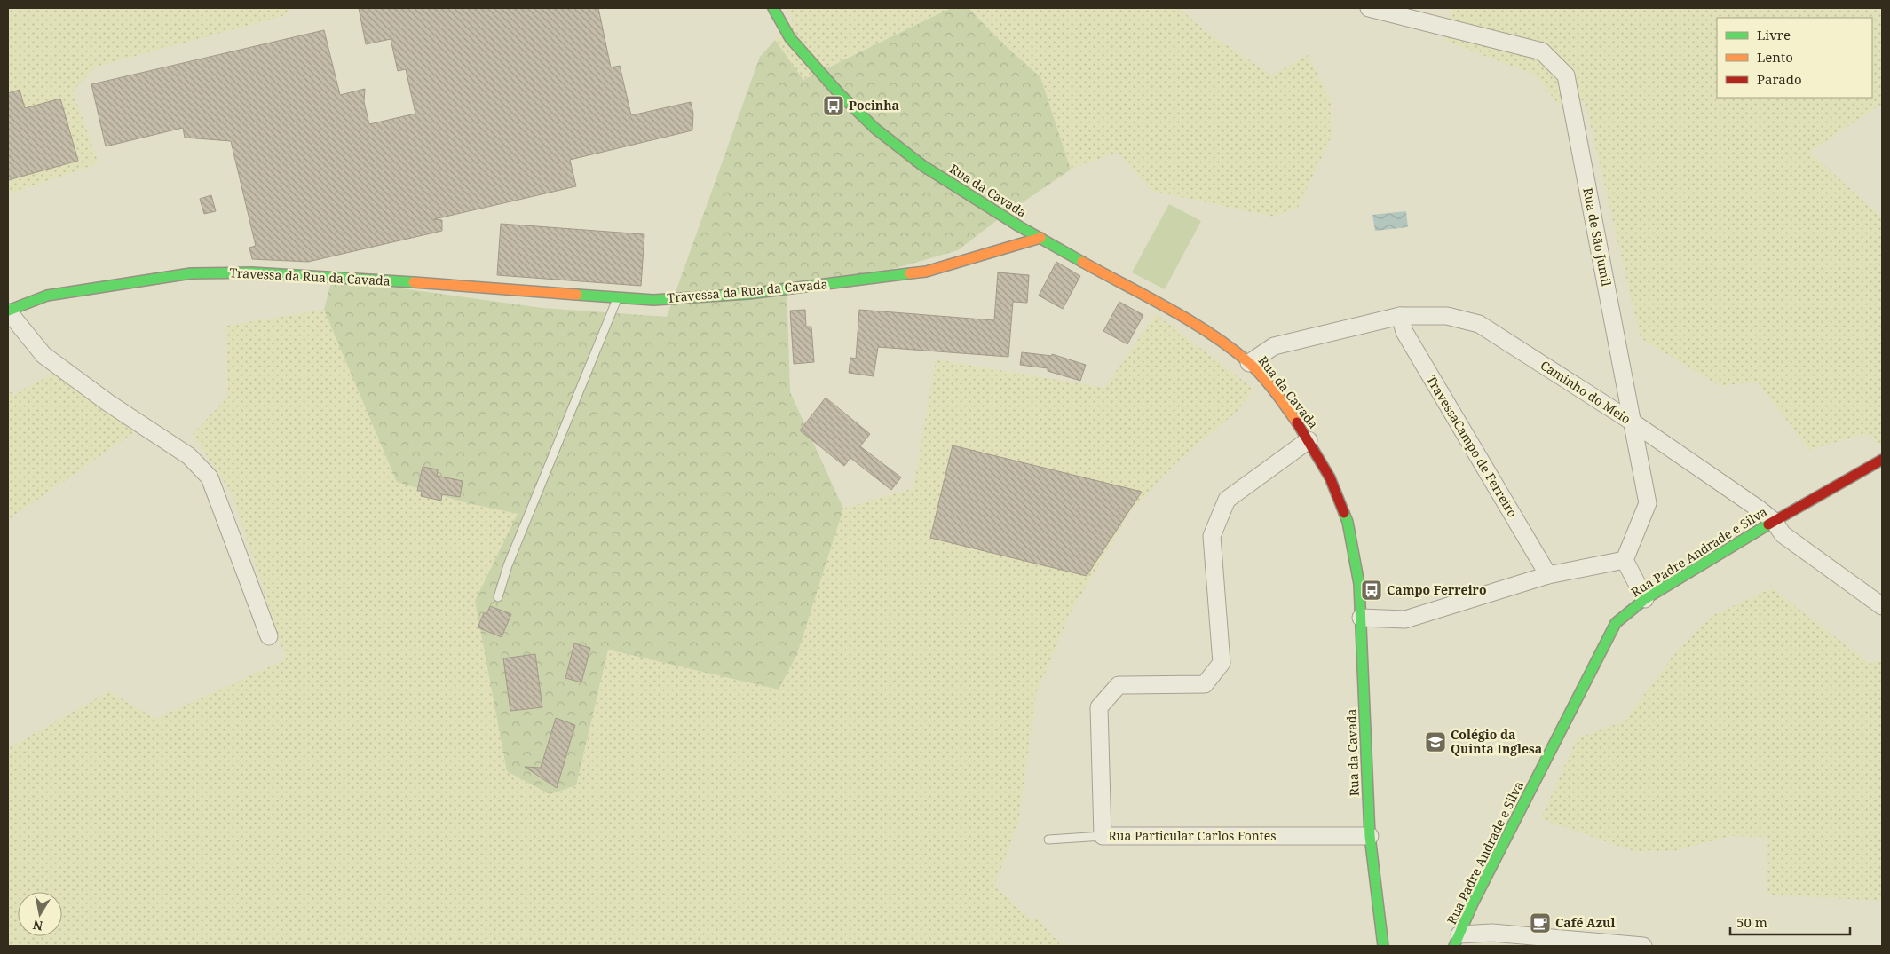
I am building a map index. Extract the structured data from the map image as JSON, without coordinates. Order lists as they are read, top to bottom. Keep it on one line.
{"streets":{"street":["Rua da Cavada","Rua de São Jumil","Travessa da Rua da Cavada","Caminho do Meio","TravessaCampo de Ferreiro","Rua Padre Andrade e Silva","Rua Particular Carlos Fontes"]},"crossings":[["Rua da Cavada","Travessa da Rua da Cavada"],["Rua da Cavada","Caminho do Meio"],["Rua da Cavada","Rua Particular Carlos Fontes"],["Rua de São Jumil","Caminho do Meio"],["Caminho do Meio","TravessaCampo de Ferreiro"],["Caminho do Meio","Rua Padre Andrade e Silva"]],"places":{"bus stop":["Pocinha","Campo Ferreiro"],"school or university":["Colégio da Quinta Inglesa"],"cafe":["Café Azul"]},"legend":["Livre","Lento","Parado"],"scale_bar":"50 m","north":"bottom"}
